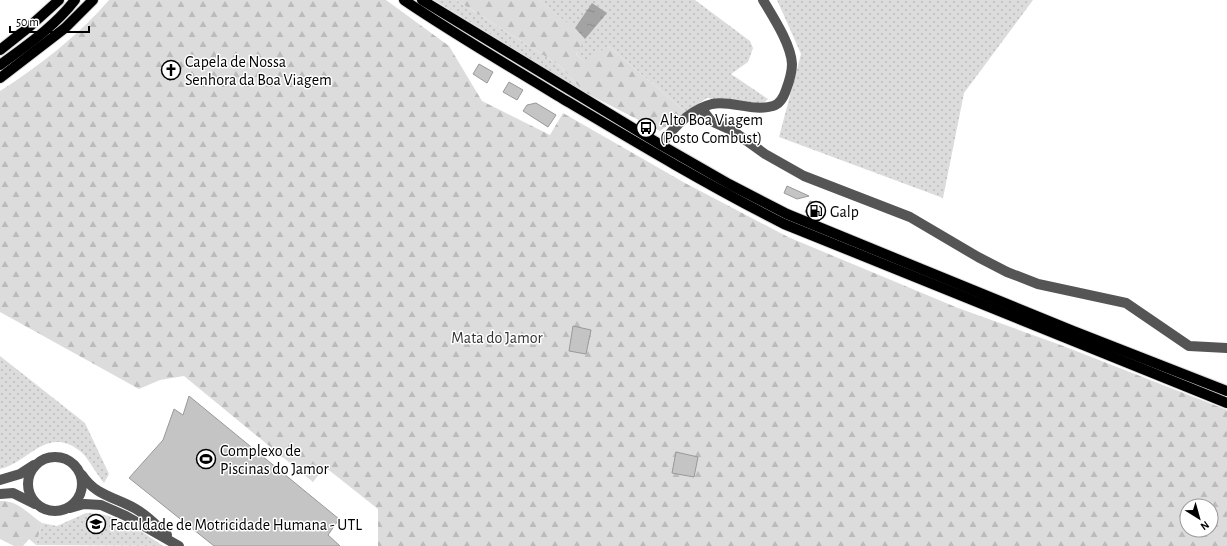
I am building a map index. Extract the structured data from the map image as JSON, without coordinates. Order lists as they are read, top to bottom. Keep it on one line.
{"parks":["Mata do Jamor"],"places":{"church":["Capela de Nossa Senhora da Boa Viagem"],"bus stop":["Alto Boa Viagem (Posto Combust)"],"fuel station":["Galp"],"sports":["Complexo de Piscinas do Jamor"],"school or university":["Faculdade de Motricidade Humana - UTL"]},"scale_bar":"50 m","north":"bottom right"}
